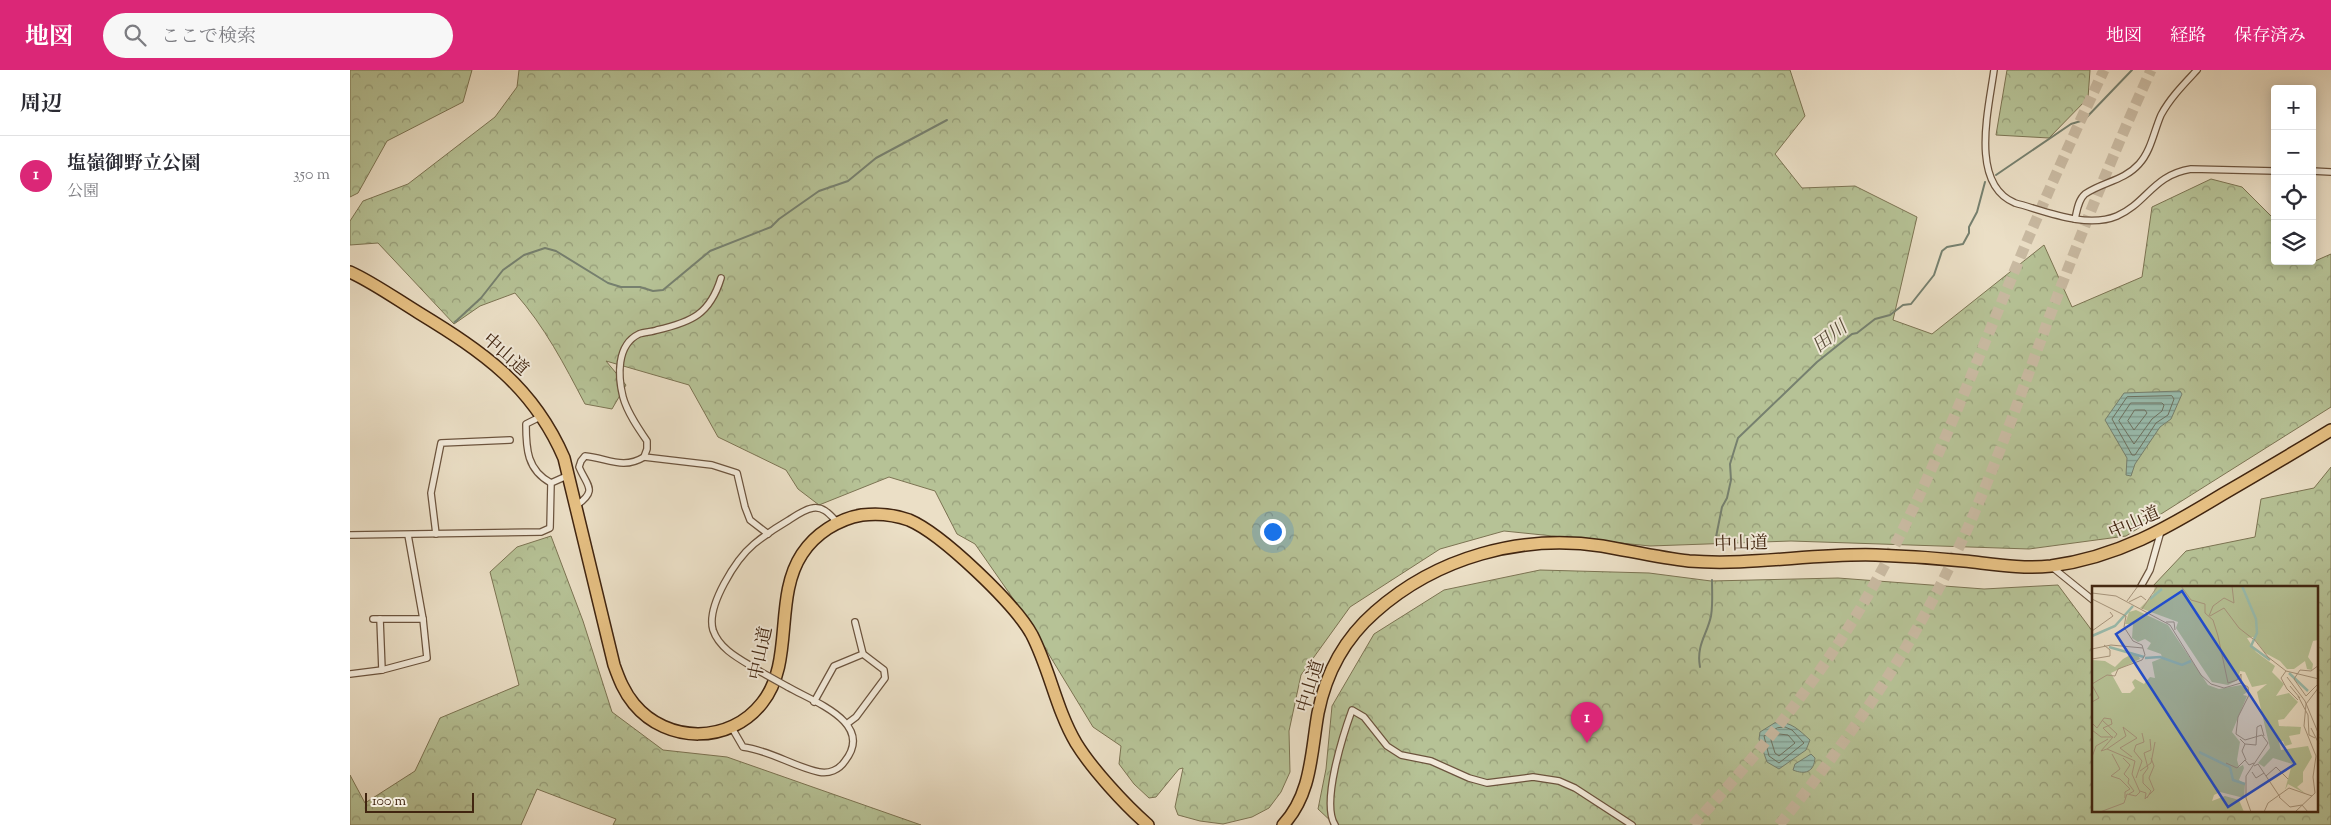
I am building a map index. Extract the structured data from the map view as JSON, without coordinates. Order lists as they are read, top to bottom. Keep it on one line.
{"streets":{"highway":["中山道"]},"water":["田川"],"scale_bar":"100 m","page":{"header":"地図","search":"ここで検索","nav":["地図","経路","保存済み"],"heading":"周辺","map_buttons":["+","−"],"list":[{"mark":"1","name":"塩嶺御野立公園","note":"公園","value":"350 m"}],"pins":"1","scale":"100 m"}}
